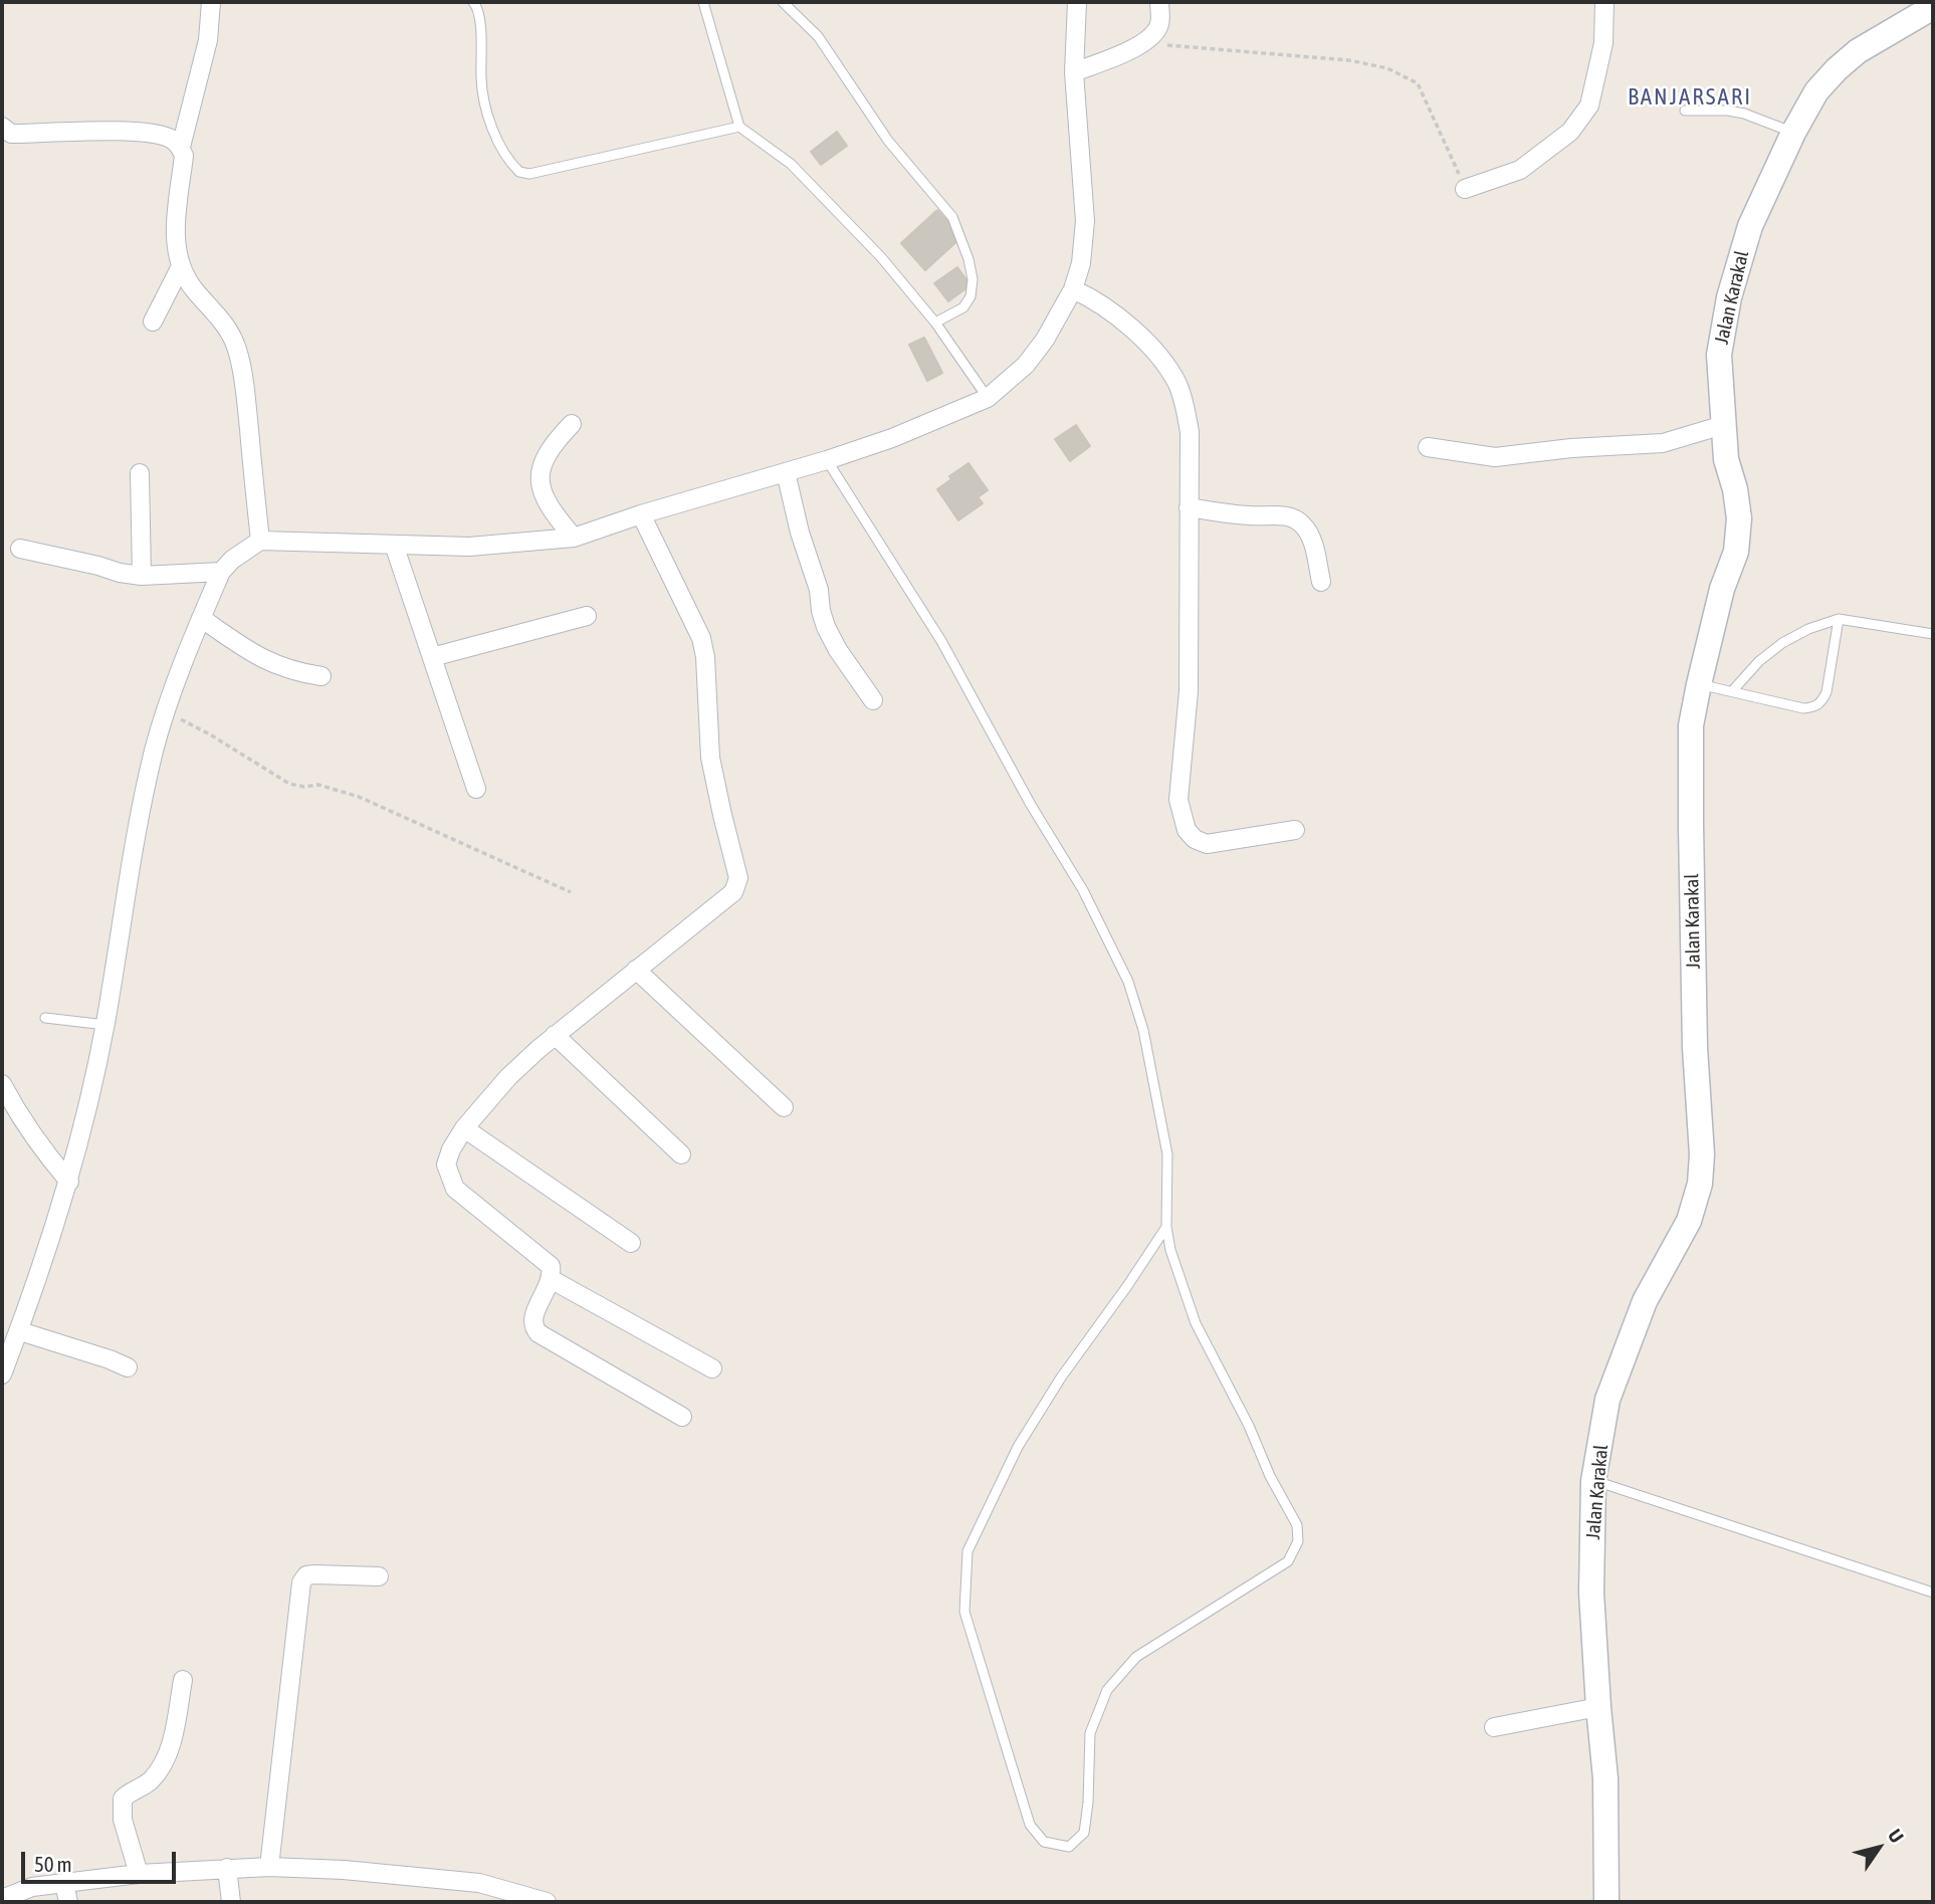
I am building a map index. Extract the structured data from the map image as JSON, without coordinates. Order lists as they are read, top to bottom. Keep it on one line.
{"streets":{"main road":["Jalan Karakal"]},"districts":["BANJARSARI"],"scale_bar":"50 m","north":"top right"}
